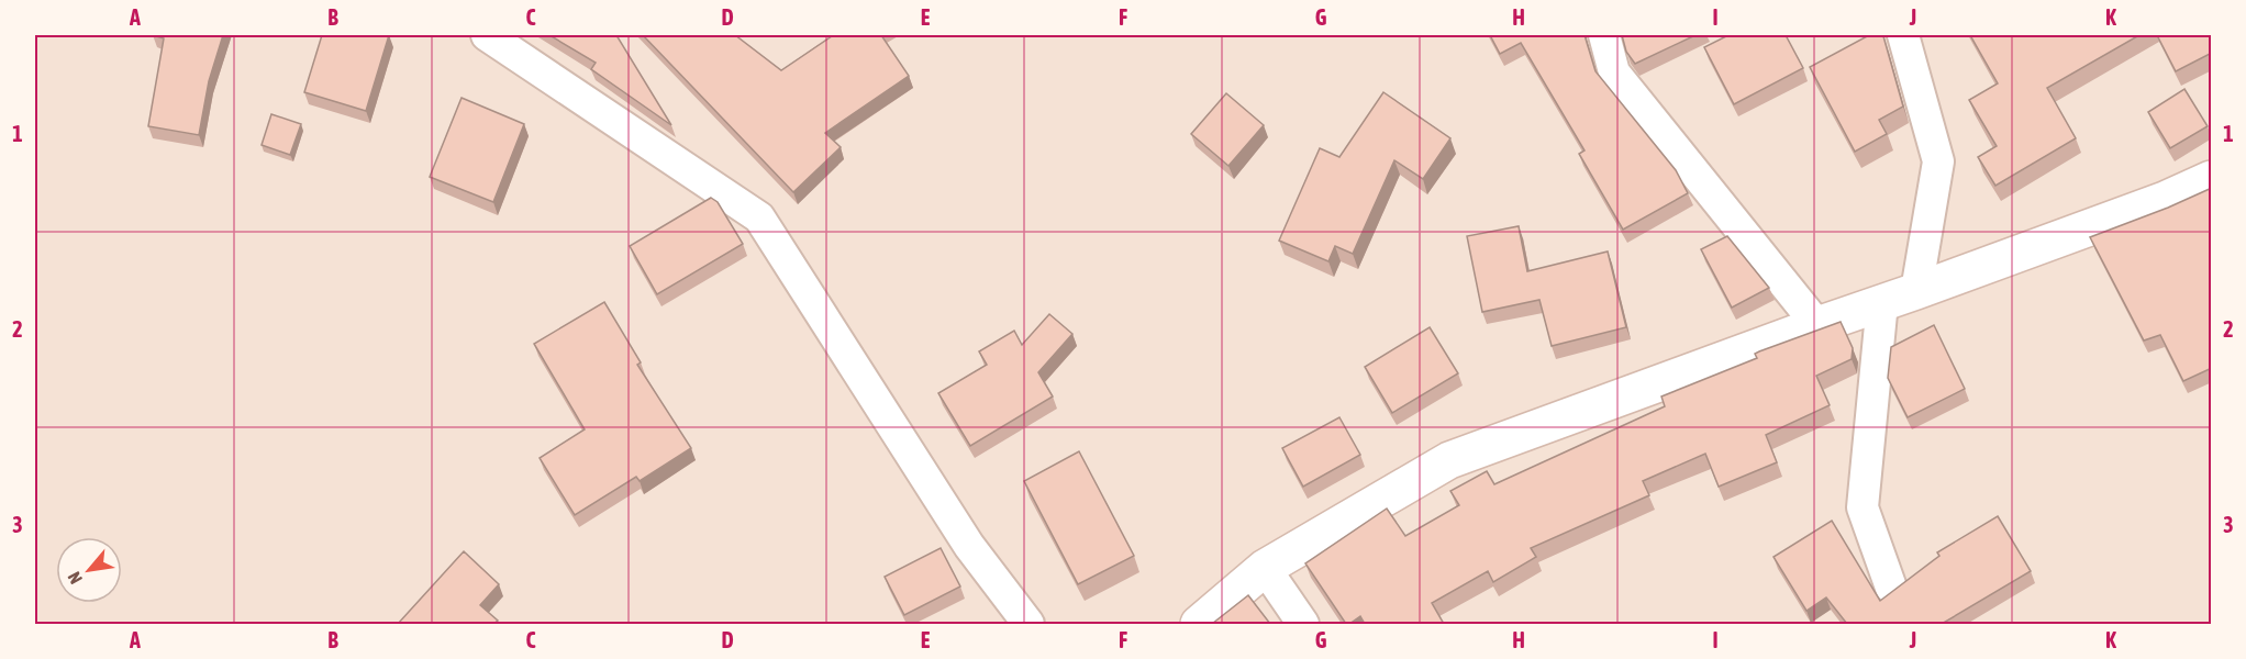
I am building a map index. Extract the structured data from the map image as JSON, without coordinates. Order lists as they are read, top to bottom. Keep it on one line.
{"north":"bottom left","grid":{"columns":["A","B","C","D","E","F","G","H","I","J","K"],"rows":["1","2","3"]}}
